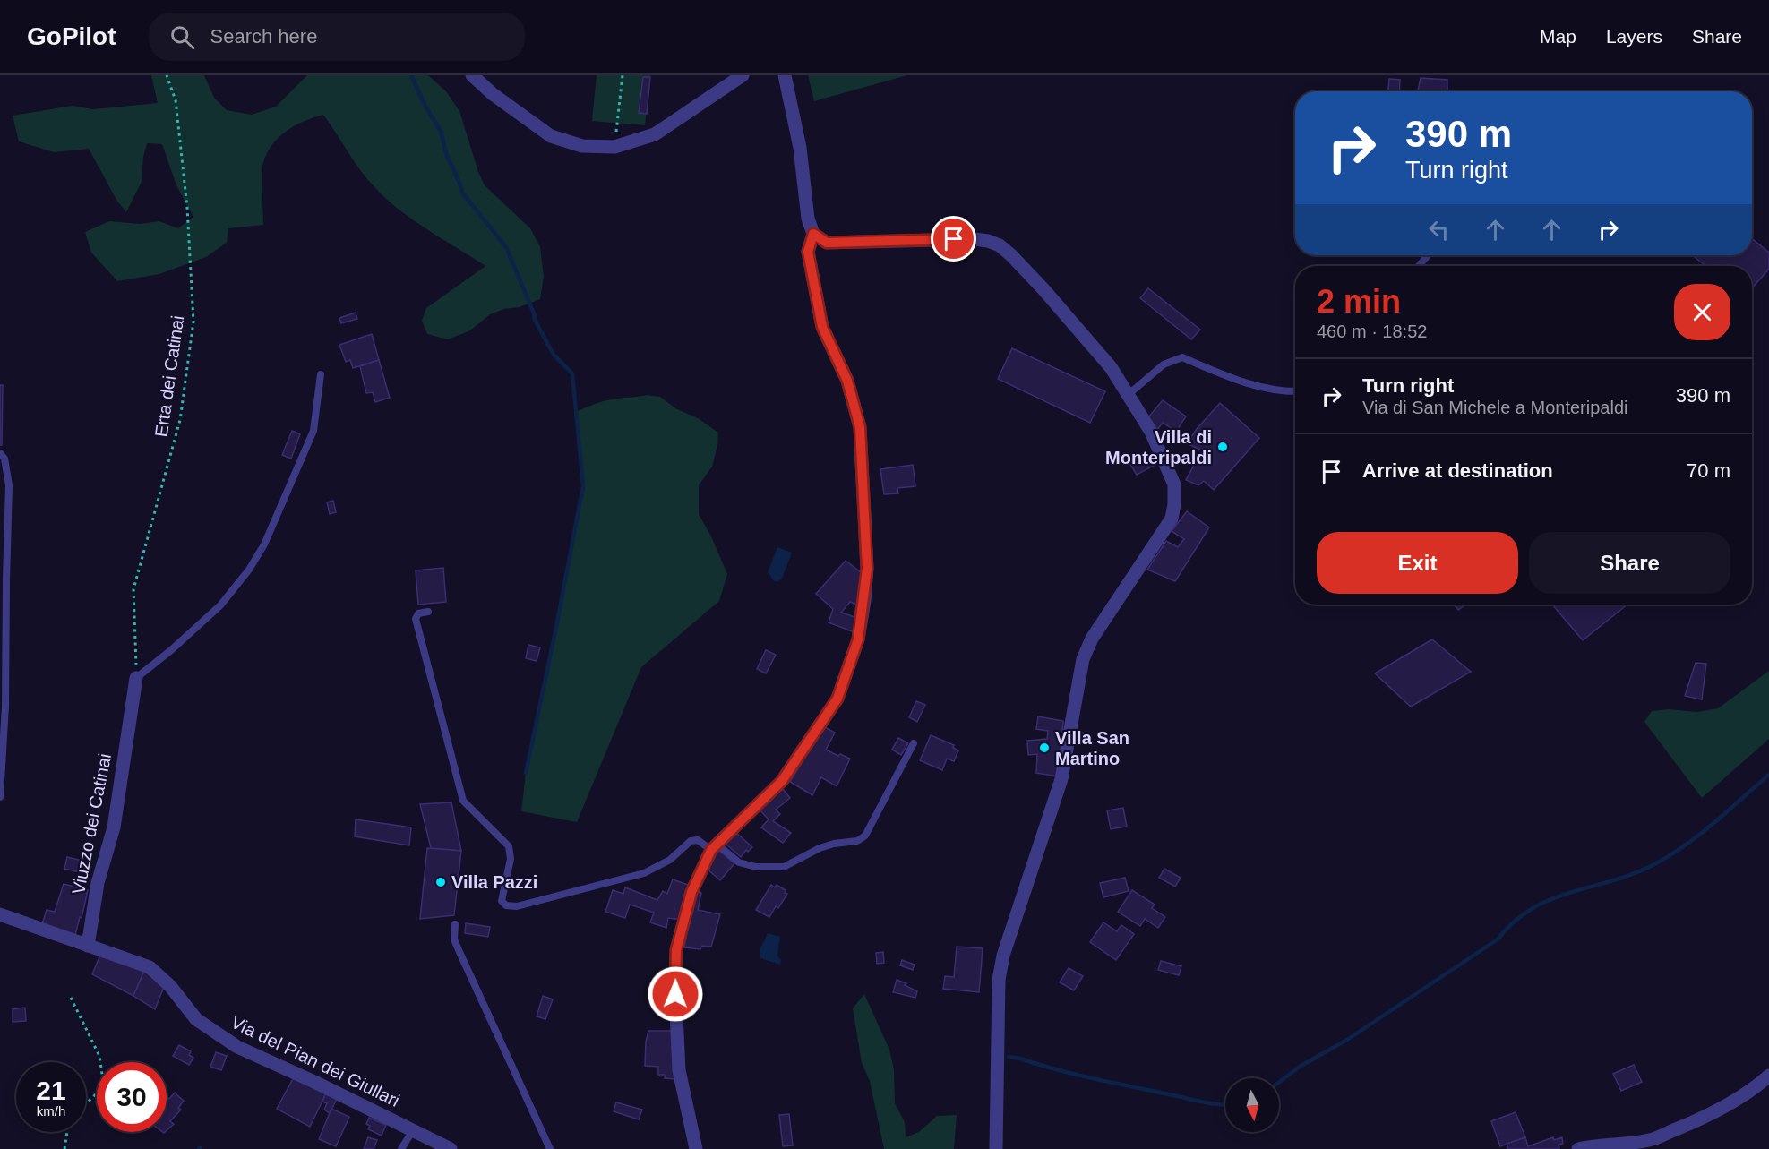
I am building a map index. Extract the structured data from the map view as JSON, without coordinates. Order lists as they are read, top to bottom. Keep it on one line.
{"streets":{"street":["Viuzzo dei Catinai","Via del Pian dei Giullari"],"path":["Erta dei Catinai"]},"crossings":[["Erta dei Catinai","Viuzzo dei Catinai"],["Viuzzo dei Catinai","Via del Pian dei Giullari"]],"places":["Villa di Monteripaldi","Villa San Martino","Villa Pazzi"],"north":"bottom","page":{"header":"GoPilot","search":"Search here","nav":["Map","Layers","Share"],"turn":["390 m","Turn right"],"heading":["2 min","460 m · 18:52"],"list":[{"name":"Turn right","note":"Via di San Michele a Monteripaldi","value":"390 m"},{"name":"Arrive at destination","value":"70 m"}],"buttons":["Exit","Share"],"speed":"21 km/h","limit":"30"}}
